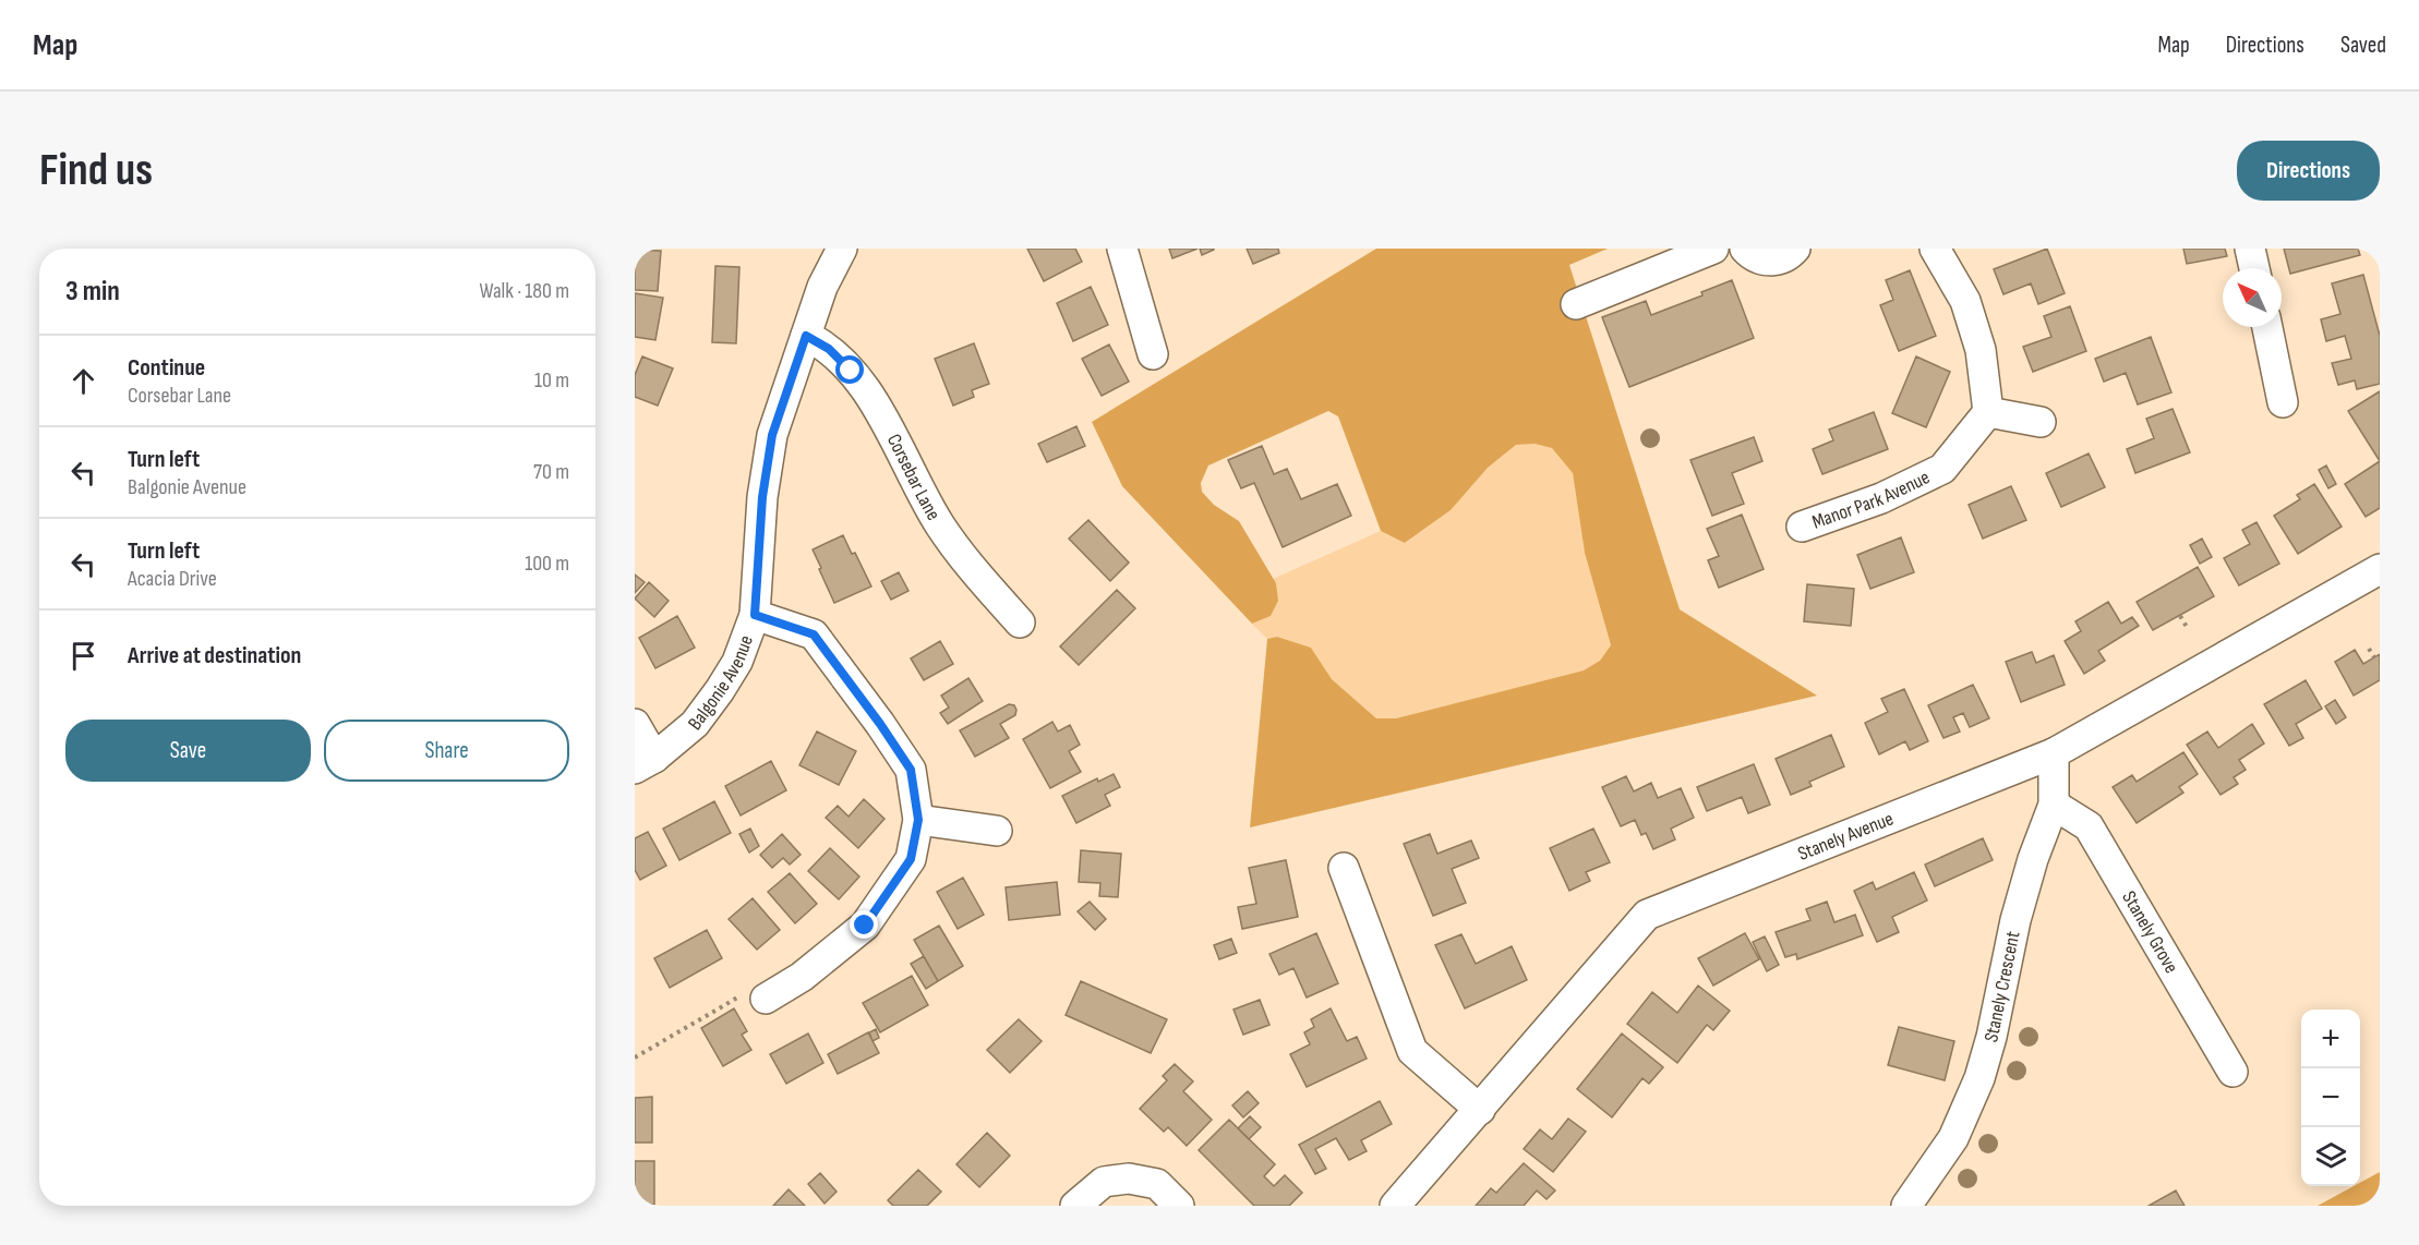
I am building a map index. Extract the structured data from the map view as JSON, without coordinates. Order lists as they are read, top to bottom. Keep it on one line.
{"streets":{"street":["Corsebar Lane","Manor Park Avenue","Balgonie Avenue","Stanely Avenue","Stanely Grove","Stanely Crescent"]},"crossings":[["Corsebar Lane","Balgonie Avenue"],["Stanely Avenue","Stanely Crescent"],["Stanely Grove","Stanely Crescent"]],"north":"top left","page":{"header":"Map","nav":["Map","Directions","Saved"],"buttons":["Directions",["Save","Share"]],"title":"Find us","heading":["3 min","Walk · 180 m"],"list":[["Continue","Corsebar Lane","10 m"],["Turn left","Balgonie Avenue","70 m"],["Turn left","Acacia Drive","100 m"],"Arrive at destination"],"map_buttons":["+","−"]}}
